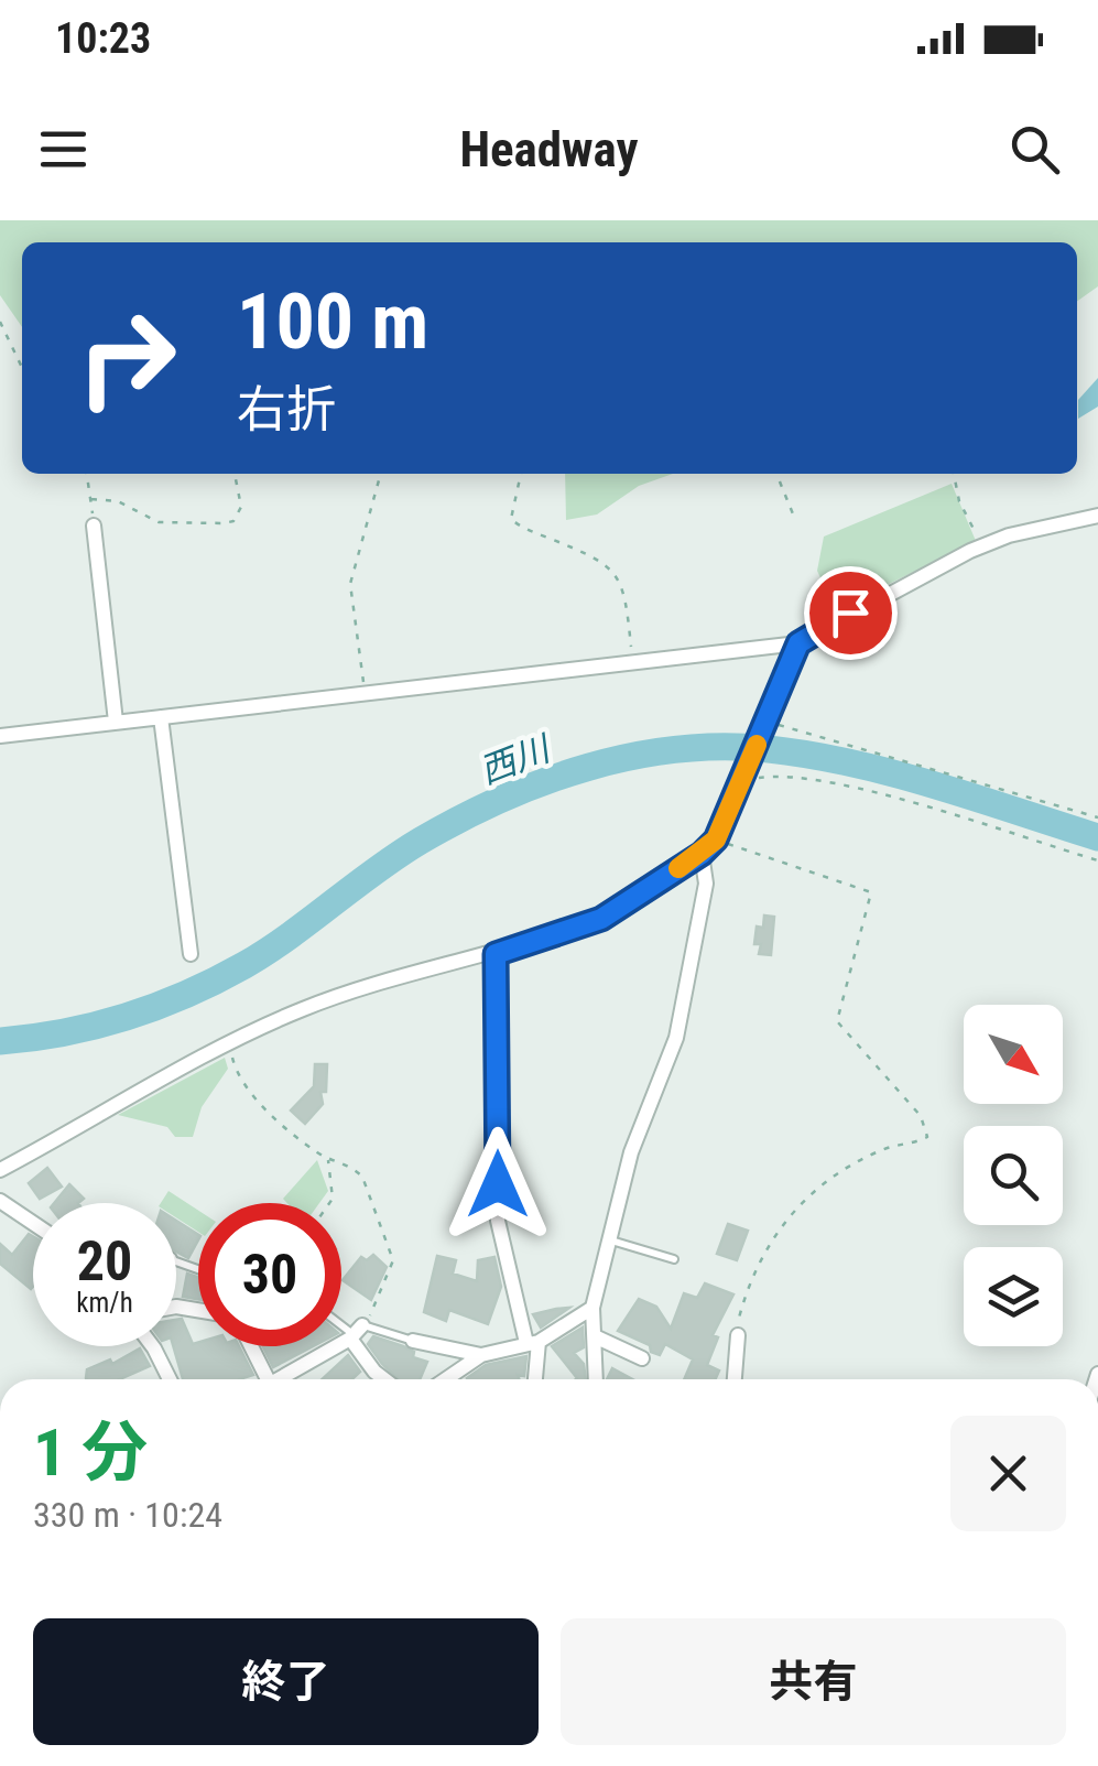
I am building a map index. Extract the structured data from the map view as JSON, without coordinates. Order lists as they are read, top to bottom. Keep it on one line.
{"water":["西川"],"north":"bottom right","page":{"status":"10:23","header":"Headway","turn":["100 m","右折"],"speed":"20 km/h","limit":"30","heading":["1 分","330 m · 10:24"],"buttons":["終了","共有"]}}
